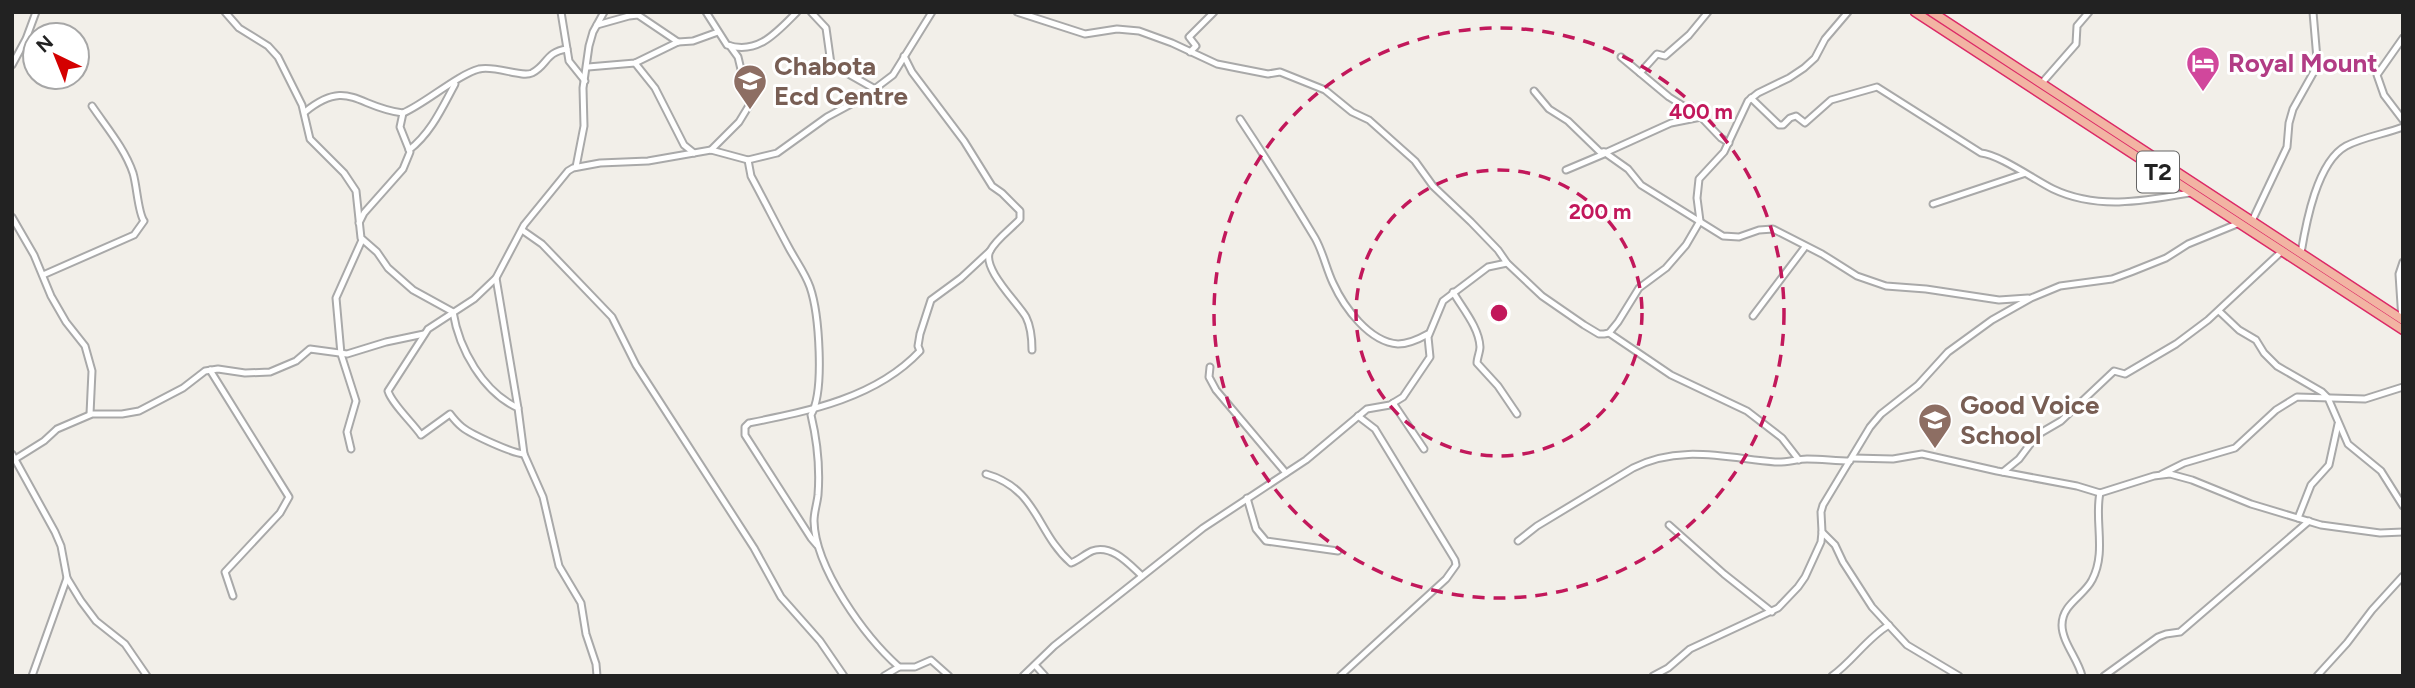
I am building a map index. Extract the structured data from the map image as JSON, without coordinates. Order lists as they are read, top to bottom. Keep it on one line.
{"streets":{"highway":["T2"]},"places":{"hotel":["Royal Mount"],"school or university":["Chabota Ecd Centre","Good Voice School"]},"north":"top left","rings":["400 m","200 m"]}
